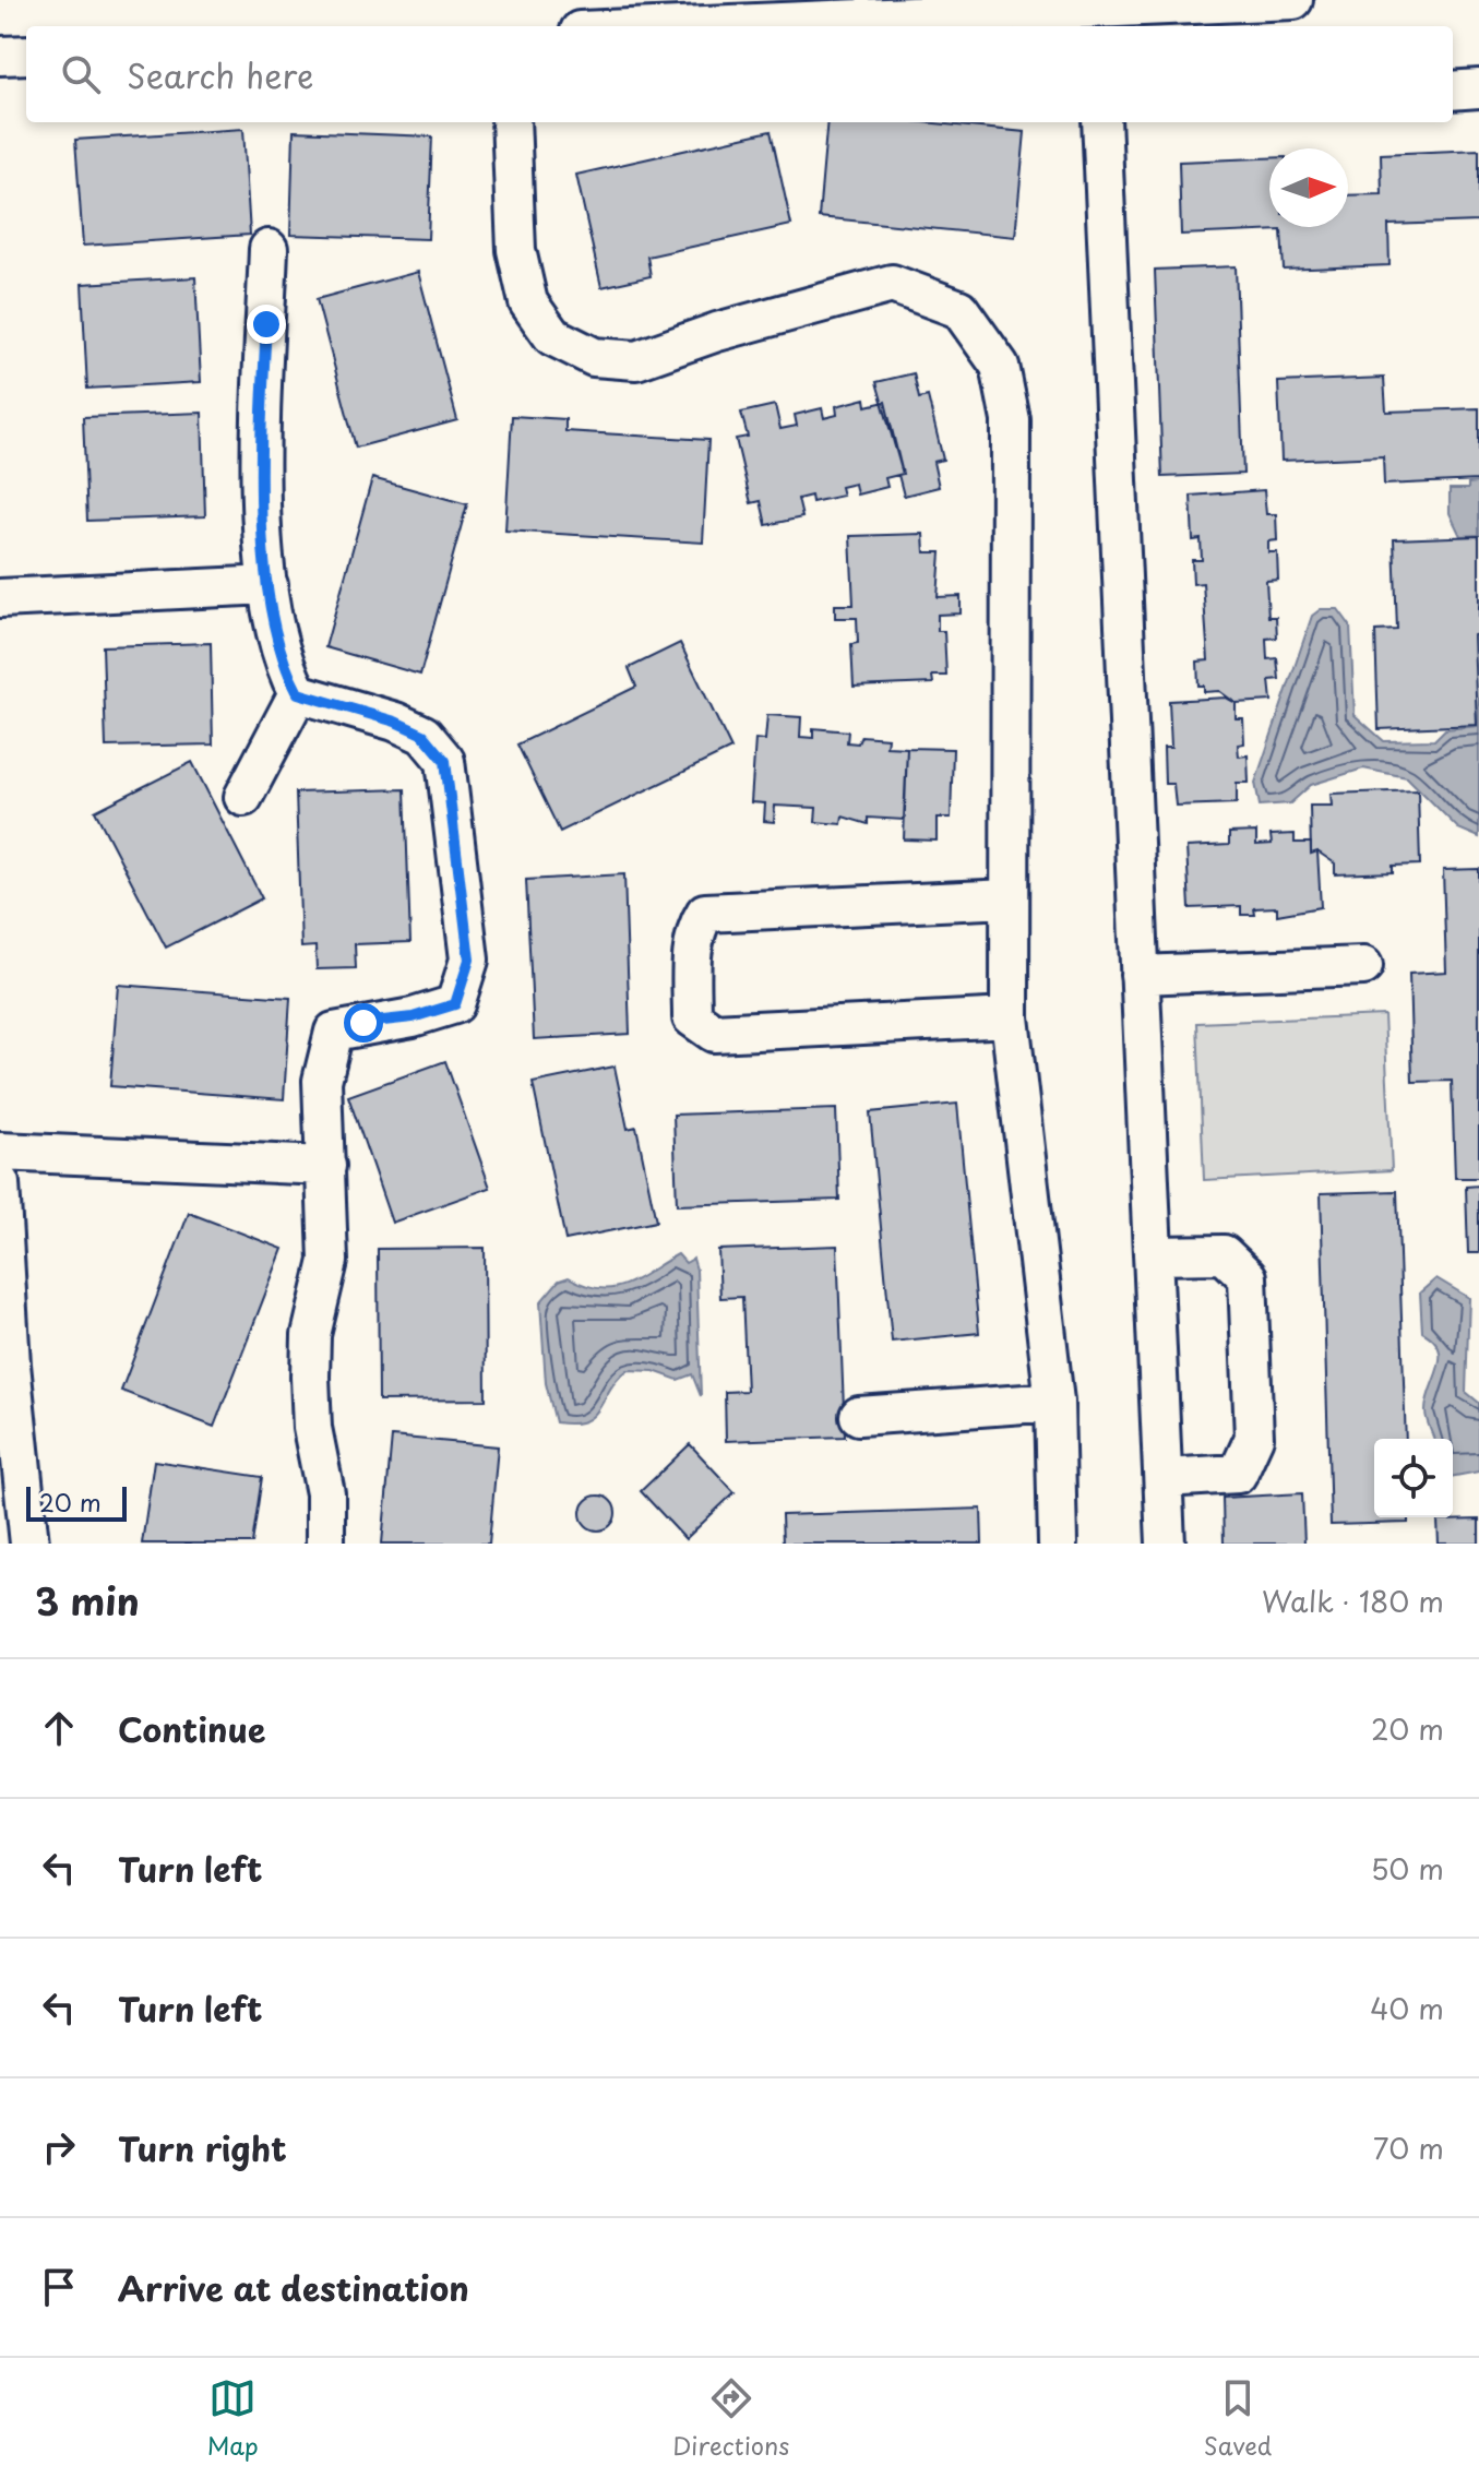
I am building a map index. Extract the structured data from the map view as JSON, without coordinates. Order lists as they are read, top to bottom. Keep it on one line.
{"scale_bar":"20 m","north":"right","page":{"search":"Search here","scale":"20 m","heading":["3 min","Walk · 180 m"],"list":[["Continue","20 m"],["Turn left","50 m"],["Turn left","40 m"],["Turn right","70 m"],"Arrive at destination"],"nav":["Map","Directions","Saved"]}}
